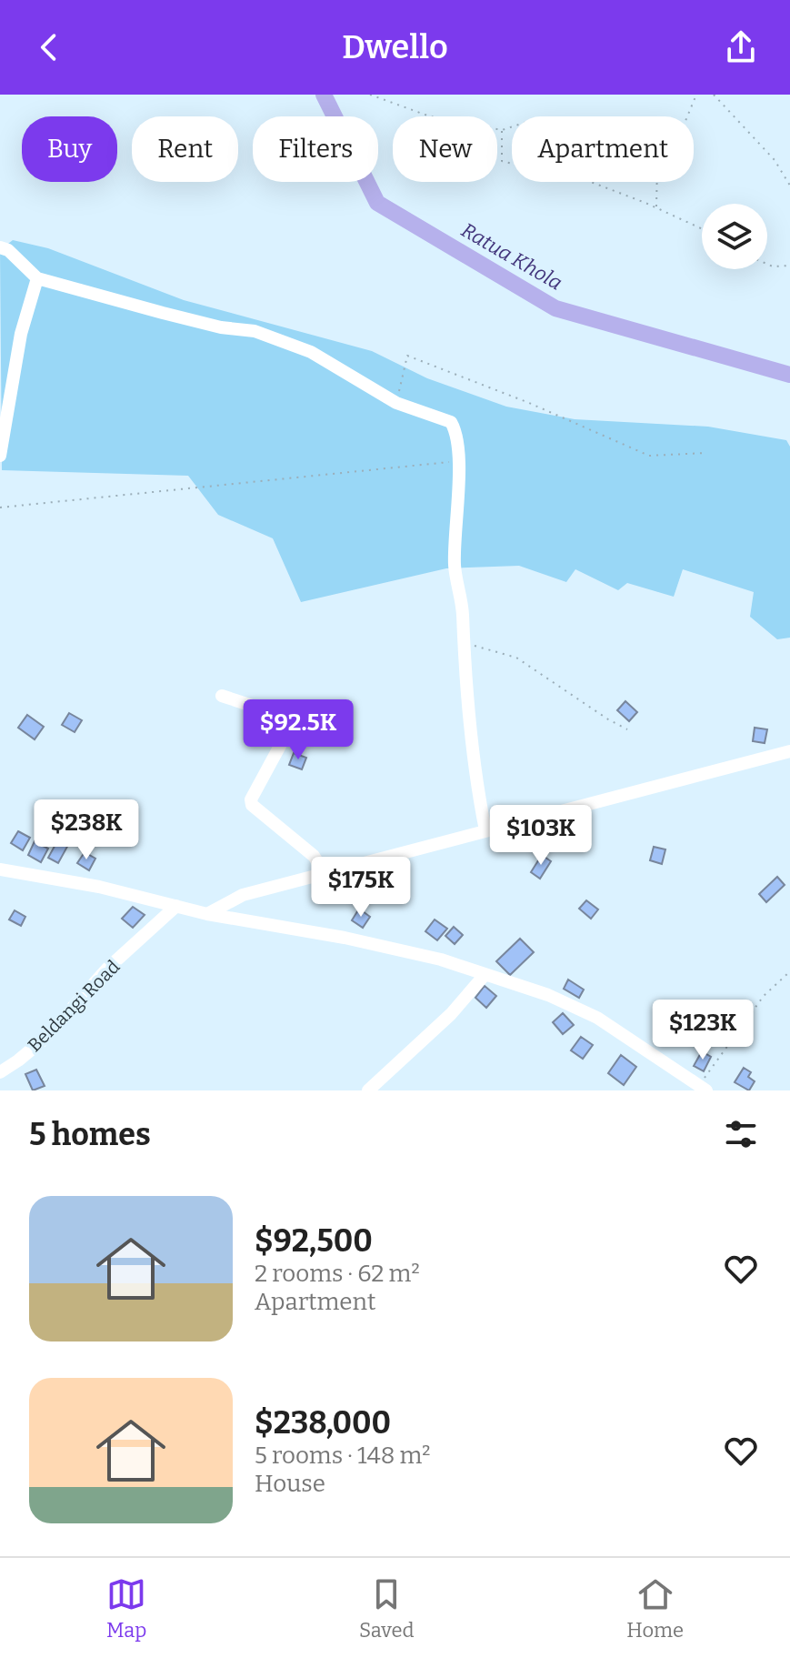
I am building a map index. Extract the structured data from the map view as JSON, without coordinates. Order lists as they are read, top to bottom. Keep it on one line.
{"streets":{"street":["Beldangi Road"]},"water":["Ratua Khola"],"page":{"header":"Dwello","chip":["Buy","Rent","Filters","New","Apartment"],"price":["$92.5K","$238K","$103K","$175K","$123K"],"heading":"5 homes","list":[{"name":"$92,500","note":"2 rooms · 62 m² · Apartment"},{"name":"$238,000","note":"5 rooms · 148 m² · House"}],"tabs":["Map","Saved","Home"]}}
